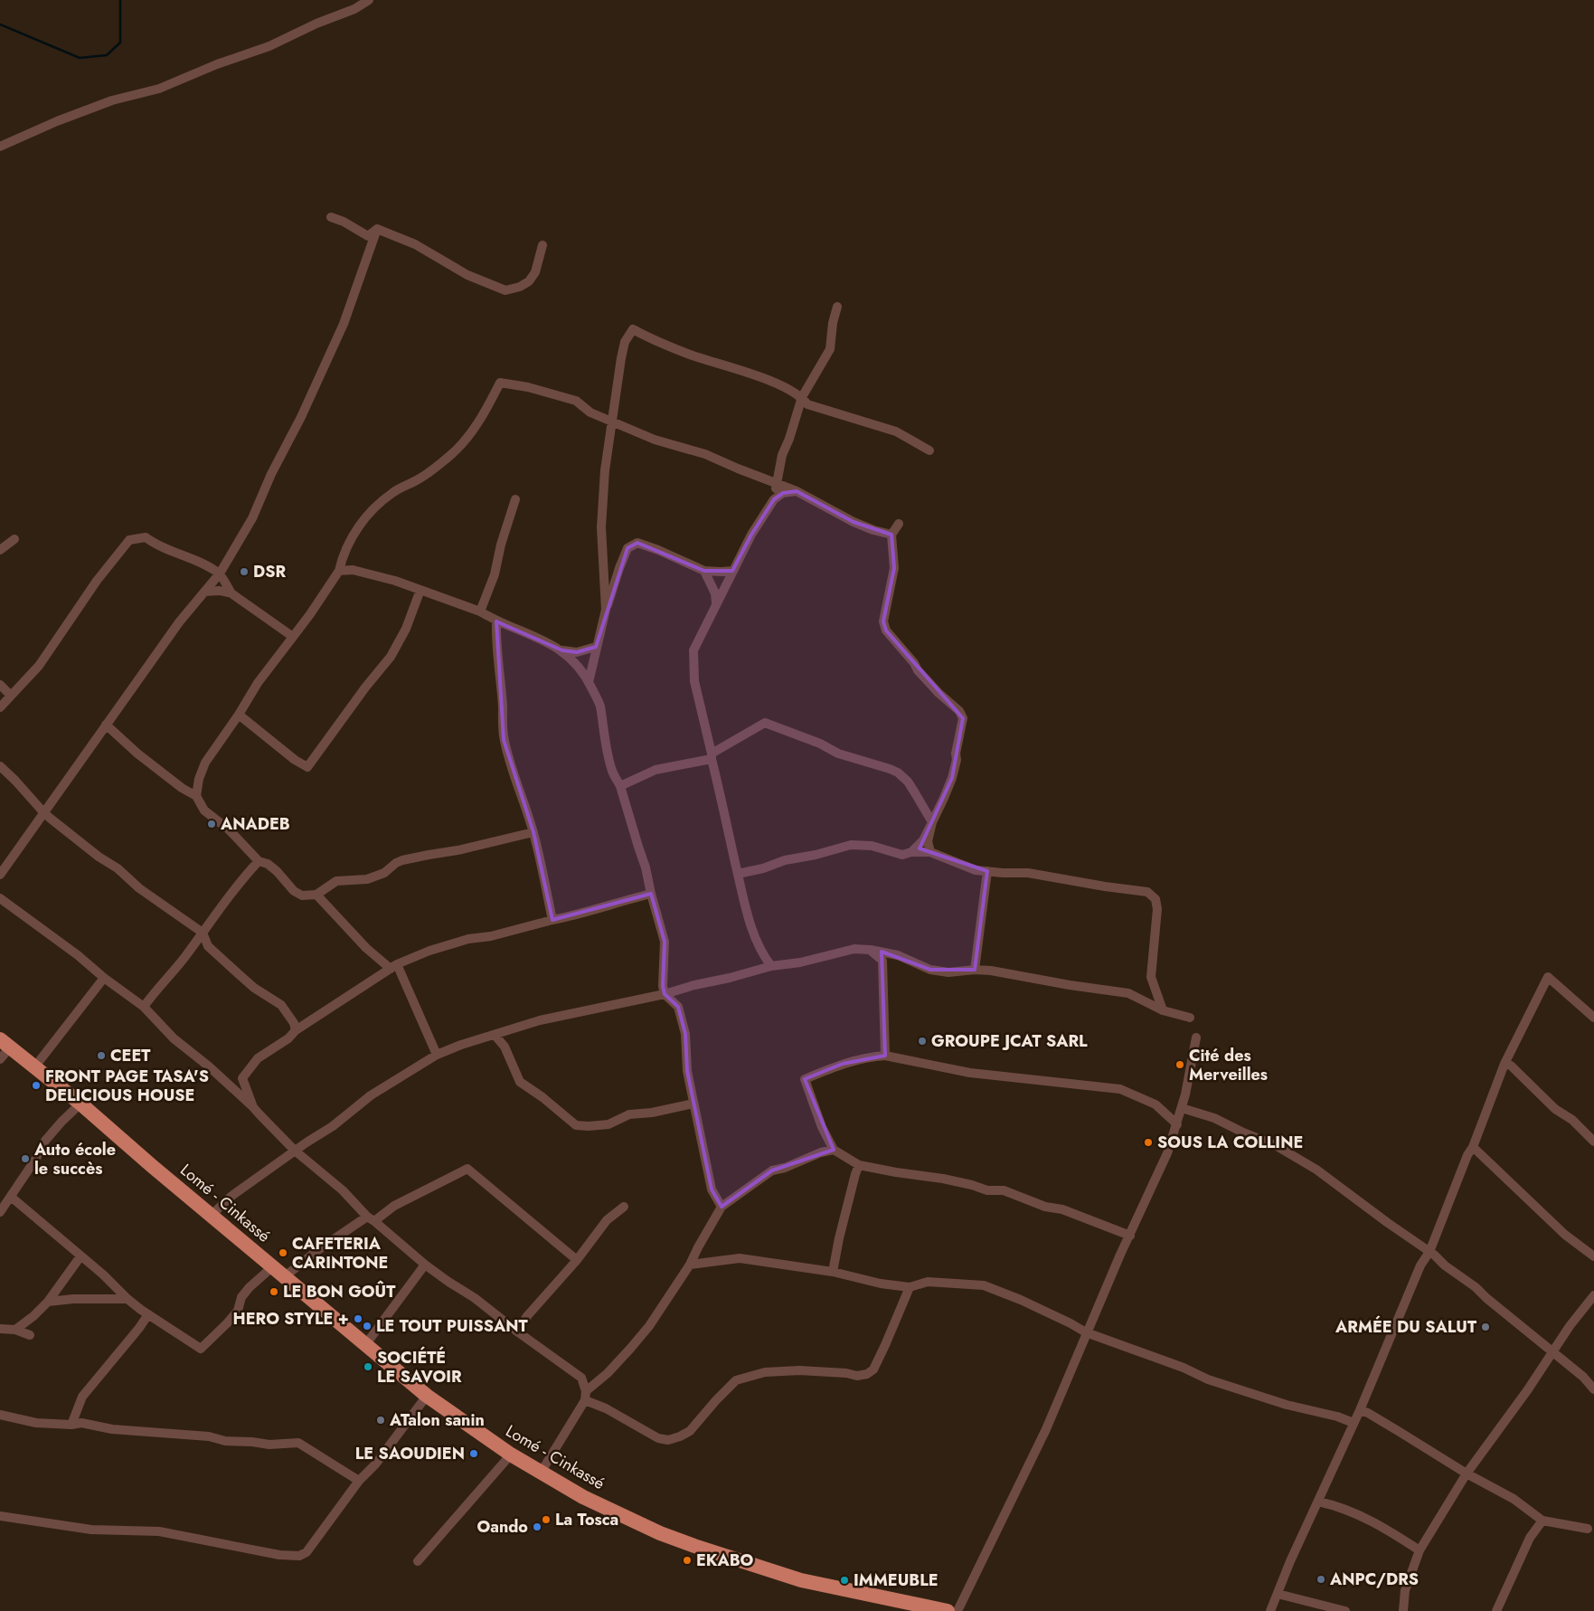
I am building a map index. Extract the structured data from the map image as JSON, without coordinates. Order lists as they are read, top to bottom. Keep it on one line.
{"streets":{"highway":["Lomé - Cinkassé"]},"places":["DSR","ANADEB","GROUPE JCAT SARL","CEET","Cité des Merveilles","FRONT PAGE TASA'S DELICIOUS HOUSE","SOUS LA COLLINE","Auto école le succès","CAFETERIA CARINTONE","LE BON GOÛT","HERO STYLE +","LE TOUT PUISSANT","ARMÉE DU SALUT","SOCIÉTÉ LE SAVOIR","ATalon sanin","LE SAOUDIEN","La Tosca","Oando","EKABO","ANPC/DRS","IMMEUBLE"]}
